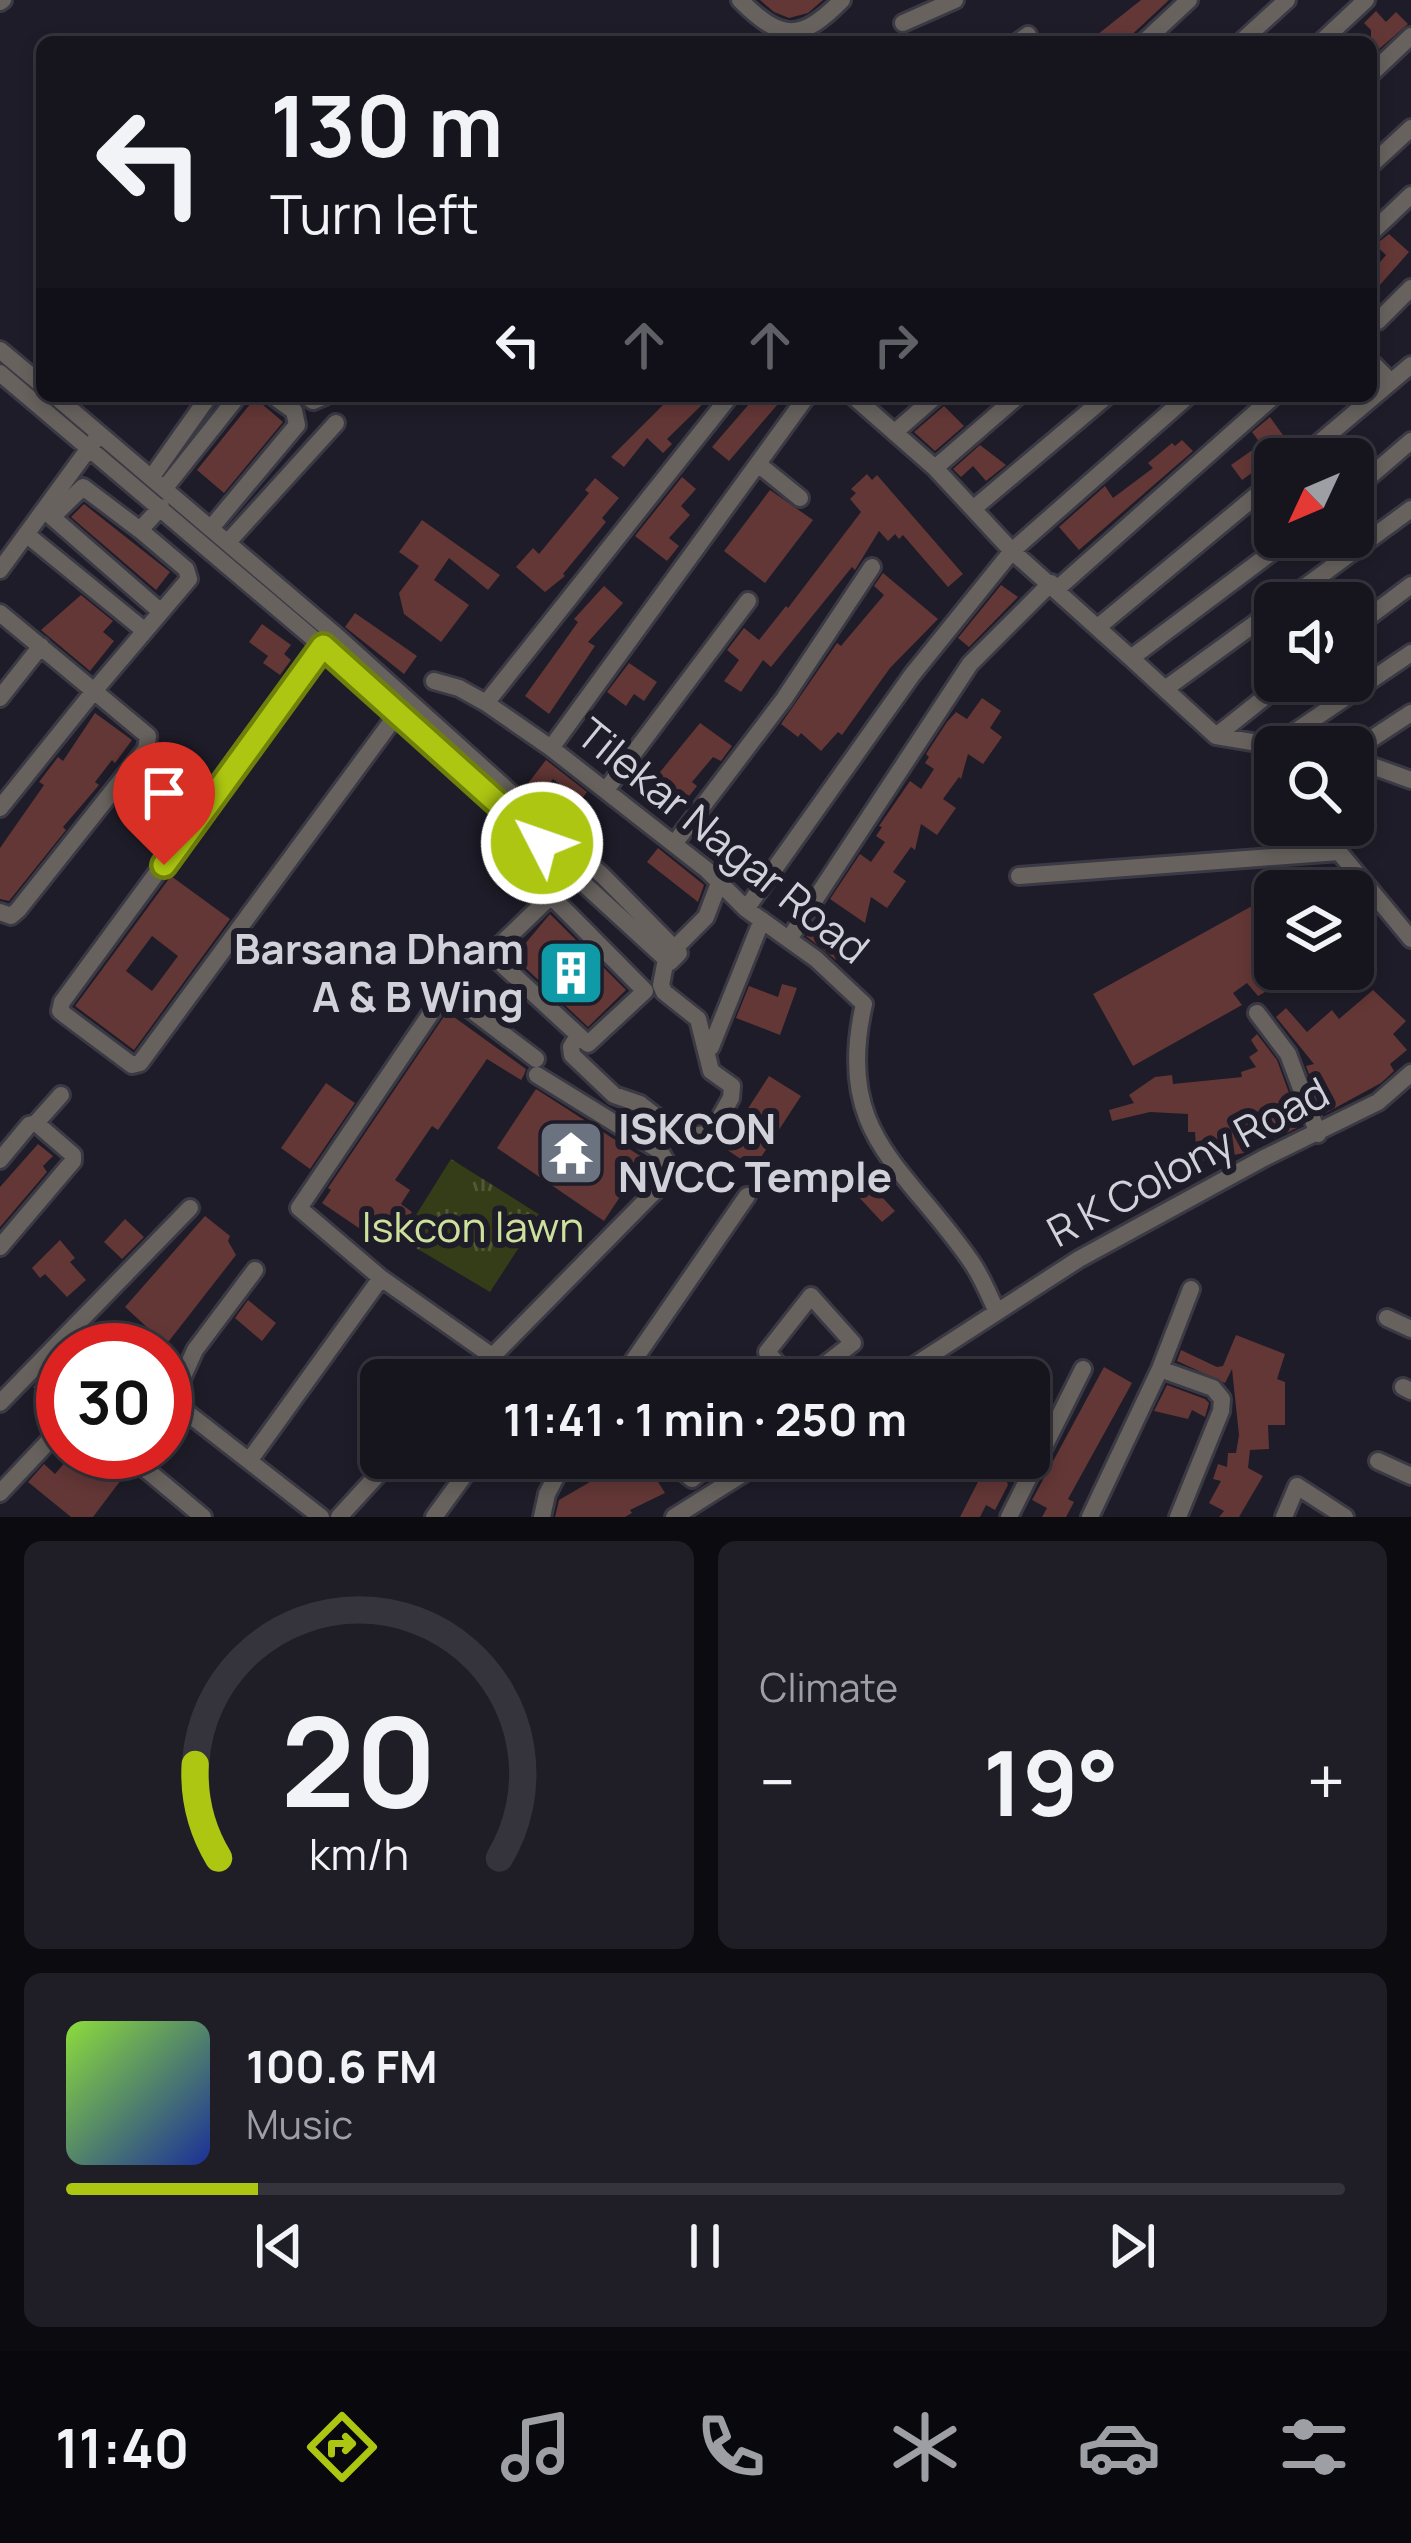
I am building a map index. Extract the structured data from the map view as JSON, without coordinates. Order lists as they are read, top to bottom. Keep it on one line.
{"streets":{"street":["Tilekar Nagar Road","R K Colony Road"]},"crossings":[["Tilekar Nagar Road","R K Colony Road"]],"parks":["Iskcon lawn"],"places":{"building":["Barsana Dham A & B Wing"],"temple":["ISKCON NVCC Temple"]},"north":"bottom left","page":{"turn":["130 m","Turn left"],"limit":"30","trip":"11:41 · 1 min · 250 m","tile":"Climate","heat":["−","19°","+"],"song":["100.6 FM","Music"],"tabs":"11:40","gauge":["20","km/h"]}}
